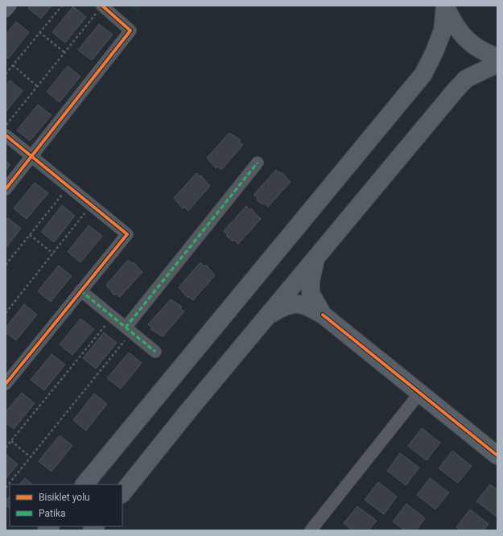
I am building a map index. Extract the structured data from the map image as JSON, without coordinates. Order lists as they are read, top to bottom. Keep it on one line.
{"legend":["Bisiklet yolu","Patika"]}
